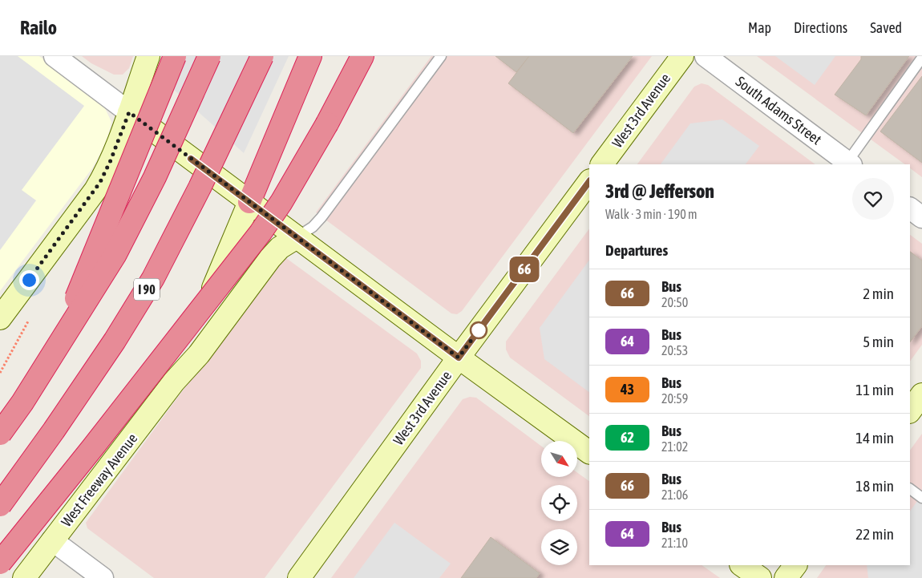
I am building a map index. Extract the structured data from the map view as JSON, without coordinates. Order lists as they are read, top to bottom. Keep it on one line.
{"streets":{"highway":["I 90"],"main road":["West 3rd Avenue","West Freeway Avenue"],"street":["South Adams Street"]},"lines":["bus line 66"],"north":"bottom right","page":{"header":"Railo","nav":["Map","Directions","Saved"],"on_map":"66","heading":[["3rd @ Jefferson","Walk · 3 min · 190 m"],"Departures"],"list":[{"mark":"66","name":"Bus","note":"20:50","value":"2 min"},{"mark":"64","name":"Bus","note":"20:53","value":"5 min"},{"mark":"43","name":"Bus","note":"20:59","value":"11 min"},{"mark":"62","name":"Bus","note":"21:02","value":"14 min"},{"mark":"66","name":"Bus","note":"21:06","value":"18 min"},{"mark":"64","name":"Bus","note":"21:10","value":"22 min"}]}}
